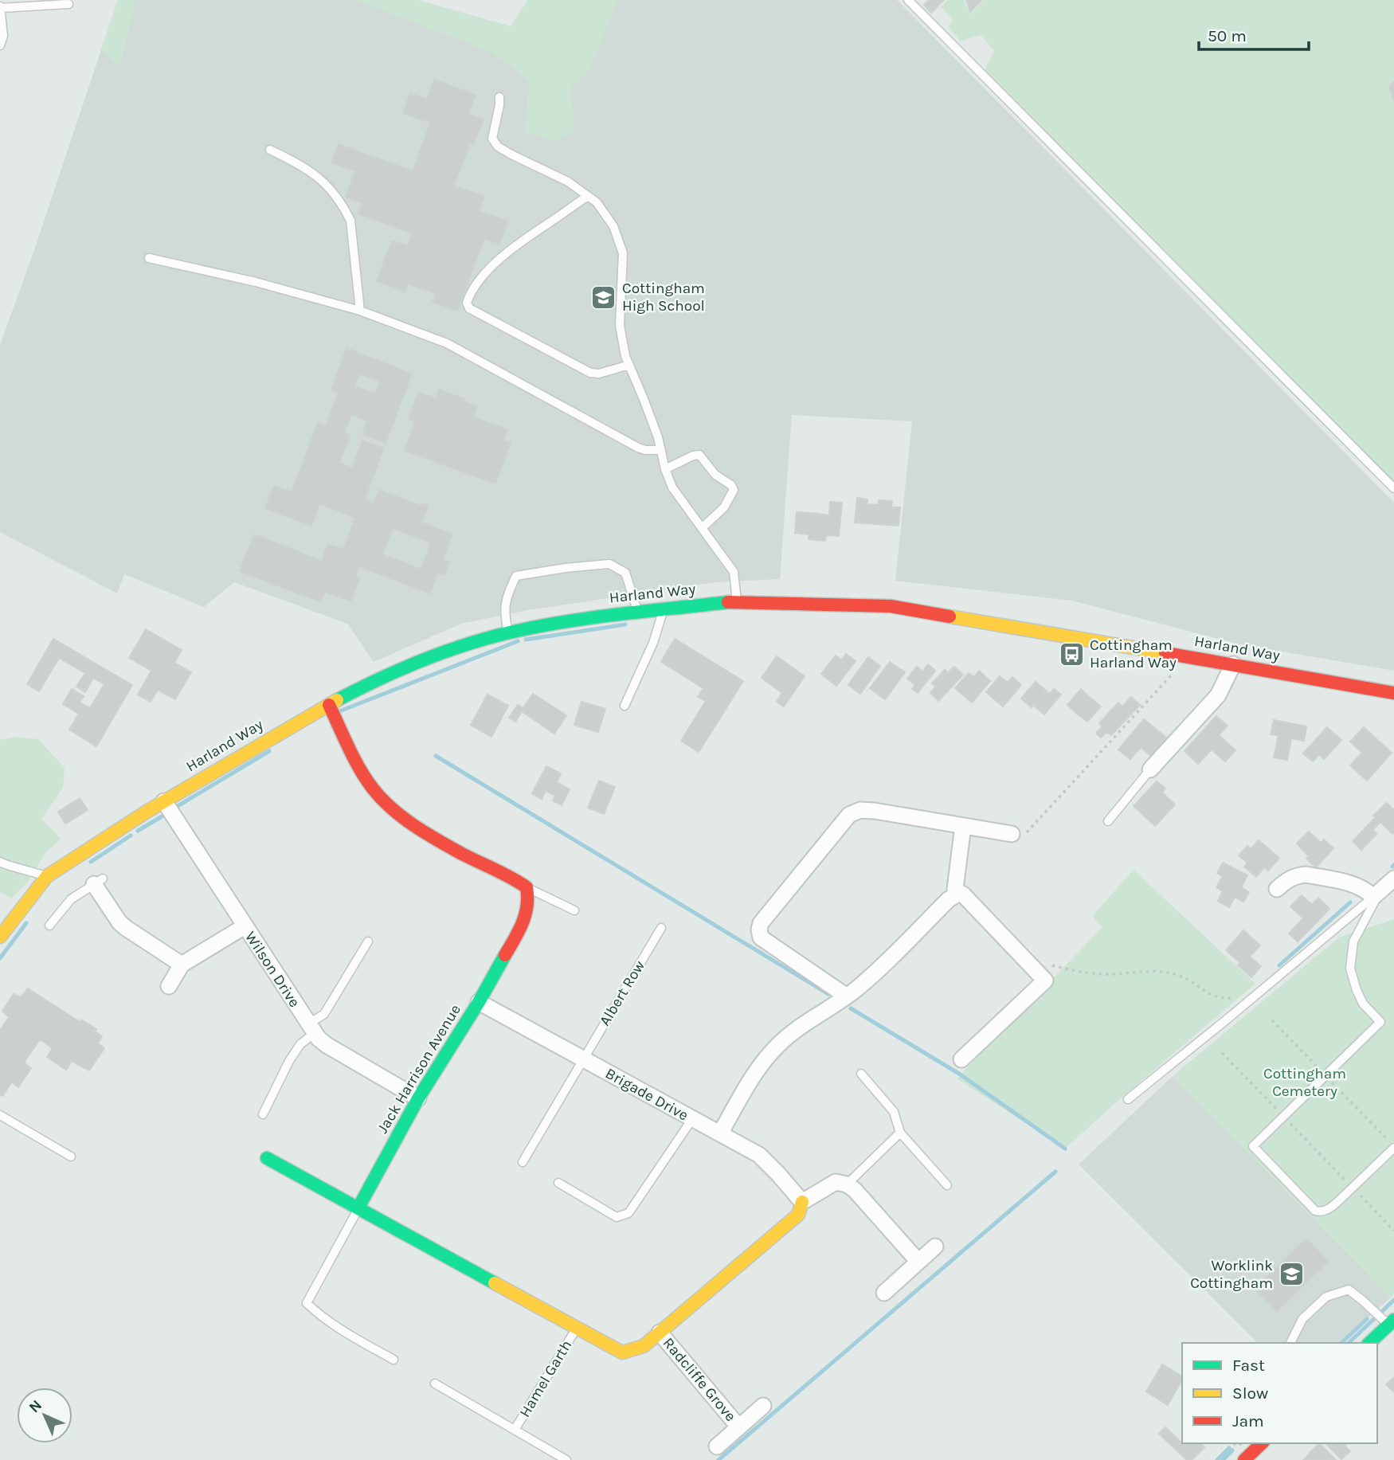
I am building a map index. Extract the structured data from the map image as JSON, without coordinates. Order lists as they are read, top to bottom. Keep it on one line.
{"streets":{"main road":["Harland Way","Jack Harrison Avenue"],"street":["Wilson Drive","Brigade Drive","Radcliffe Grove"],"lane":["Albert Row","Hamel Garth"]},"crossings":[["Harland Way","Wilson Drive"],["Wilson Drive","Jack Harrison Avenue"],["Albert Row","Brigade Drive"],["Jack Harrison Avenue","Brigade Drive"]],"parks":["Cottingham Cemetery"],"places":{"school or university":["Cottingham High School","Worklink Cottingham"],"bus stop":["Cottingham Harland Way"]},"legend":["Fast","Slow","Jam"],"scale_bar":"50 m","north":"top left"}
